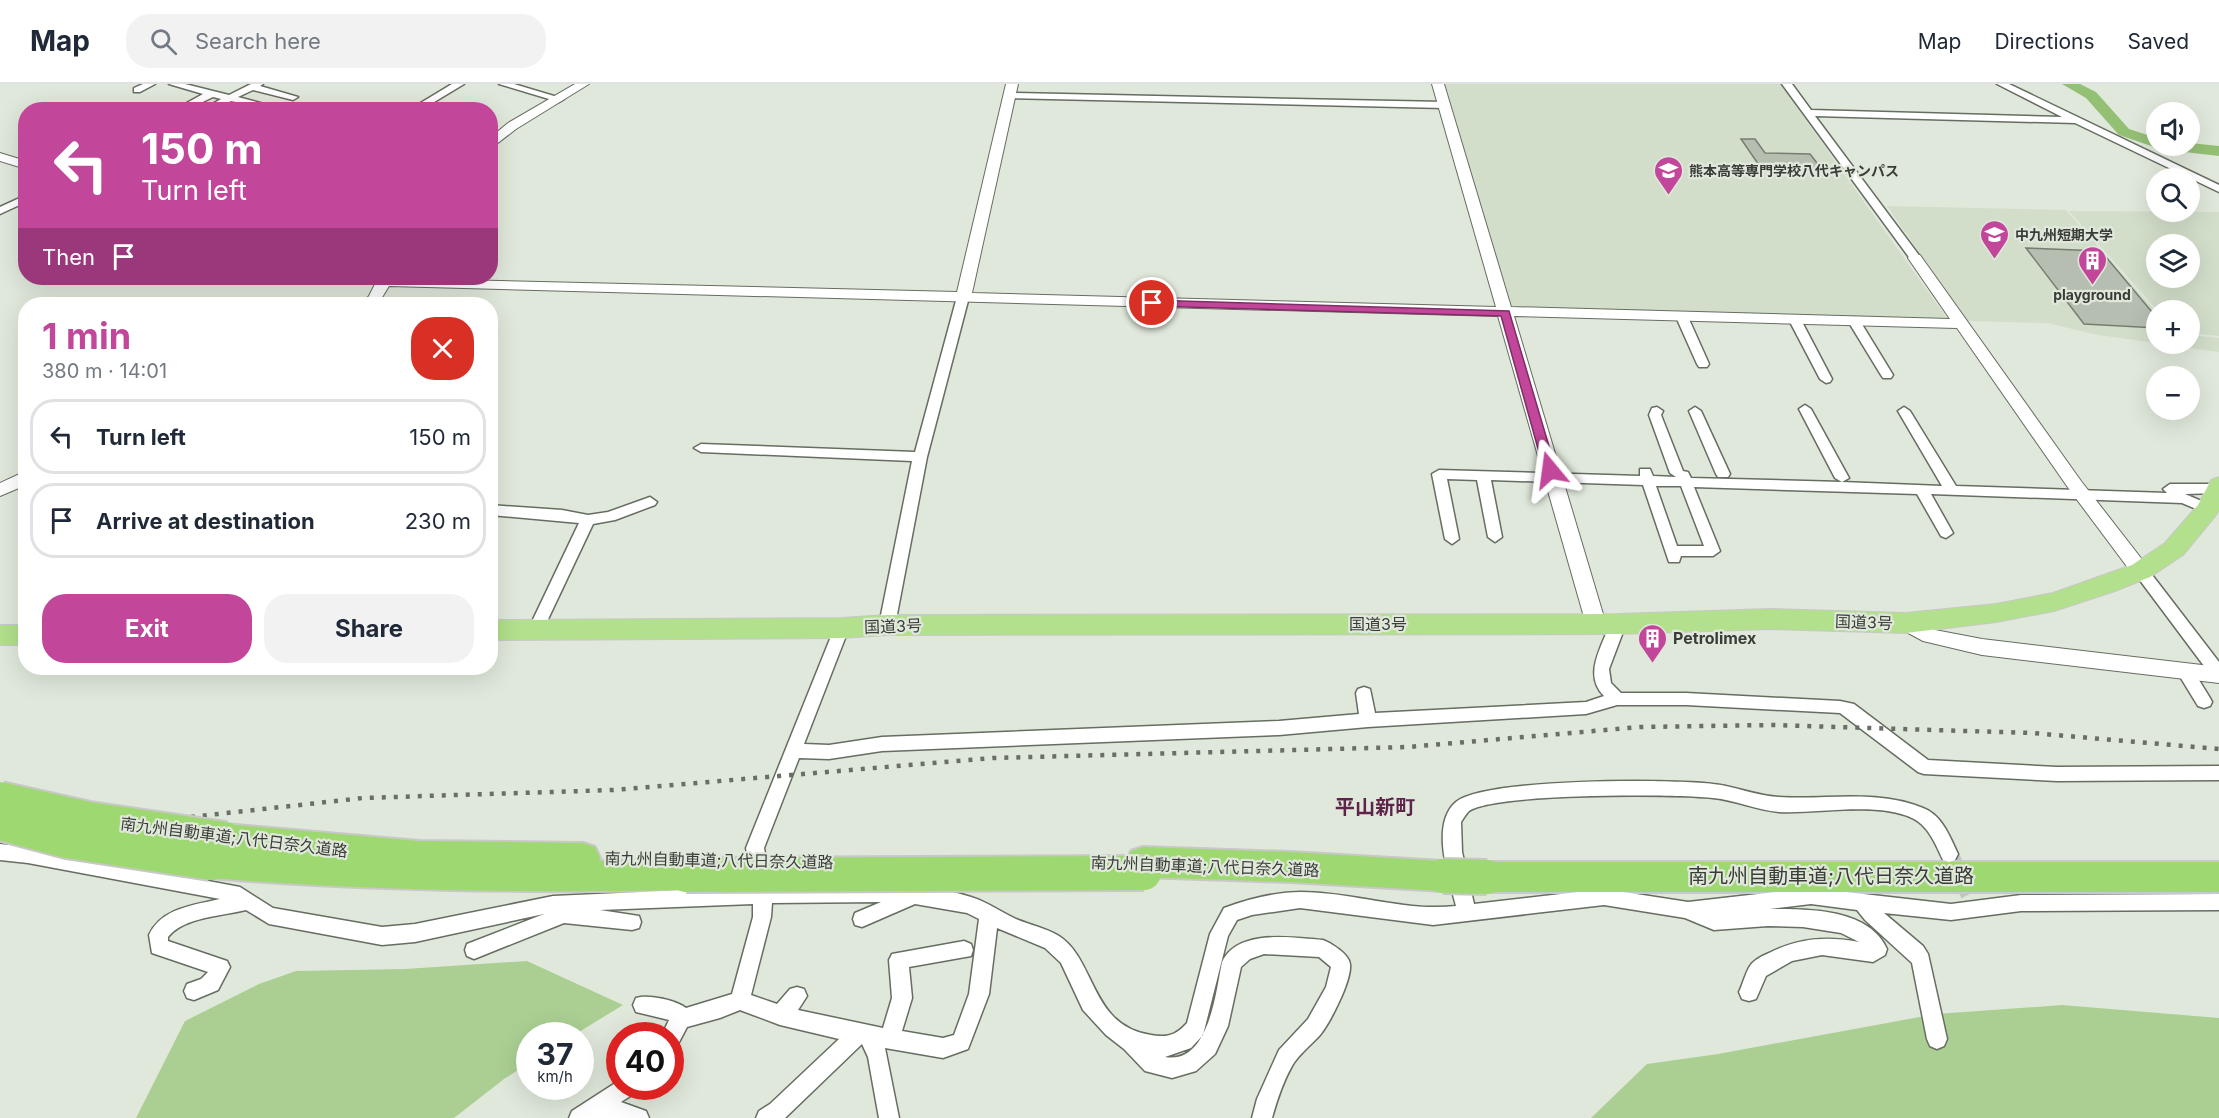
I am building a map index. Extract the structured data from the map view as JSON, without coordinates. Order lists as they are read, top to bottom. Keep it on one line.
{"streets":{"highway":["国道3号","南九州自動車道;八代日奈久道路"]},"districts":["平山新町"],"places":{"school or university":["熊本高等専門学校八代キャンパス","中九州短期大学"],"building":["playground","Petrolimex"]},"page":{"header":"Map","search":"Search here","nav":["Map","Directions","Saved"],"map_buttons":["+","−"],"turn":["150 m","Turn left"],"then":"Then","heading":["1 min","380 m · 14:01"],"list":[{"name":"Turn left","value":"150 m"},{"name":"Arrive at destination","value":"230 m"}],"buttons":["Exit","Share"],"speed":"37 km/h","limit":"40"}}
